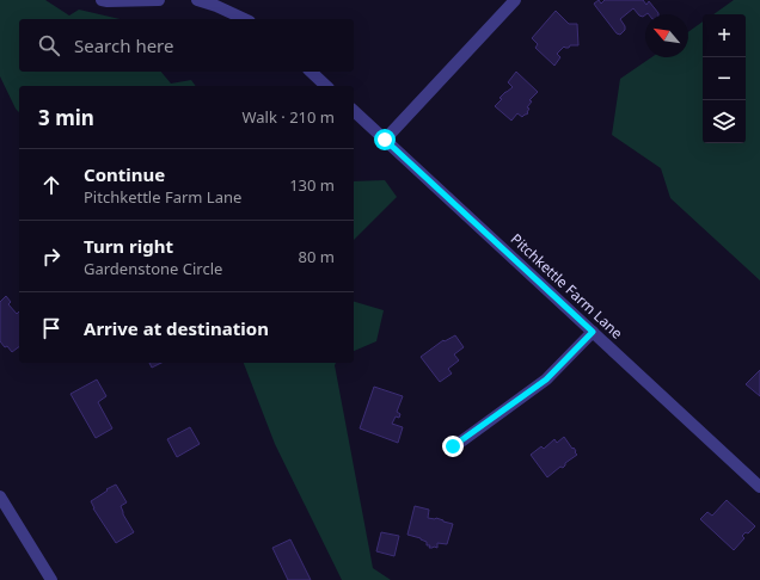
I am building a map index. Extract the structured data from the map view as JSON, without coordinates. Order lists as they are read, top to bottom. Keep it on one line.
{"streets":{"street":["Pitchkettle Farm Lane"]},"north":"top left","page":{"map_buttons":["+","−"],"search":"Search here","heading":["3 min","Walk · 210 m"],"list":[["Continue","Pitchkettle Farm Lane","130 m"],["Turn right","Gardenstone Circle","80 m"],"Arrive at destination"]}}
